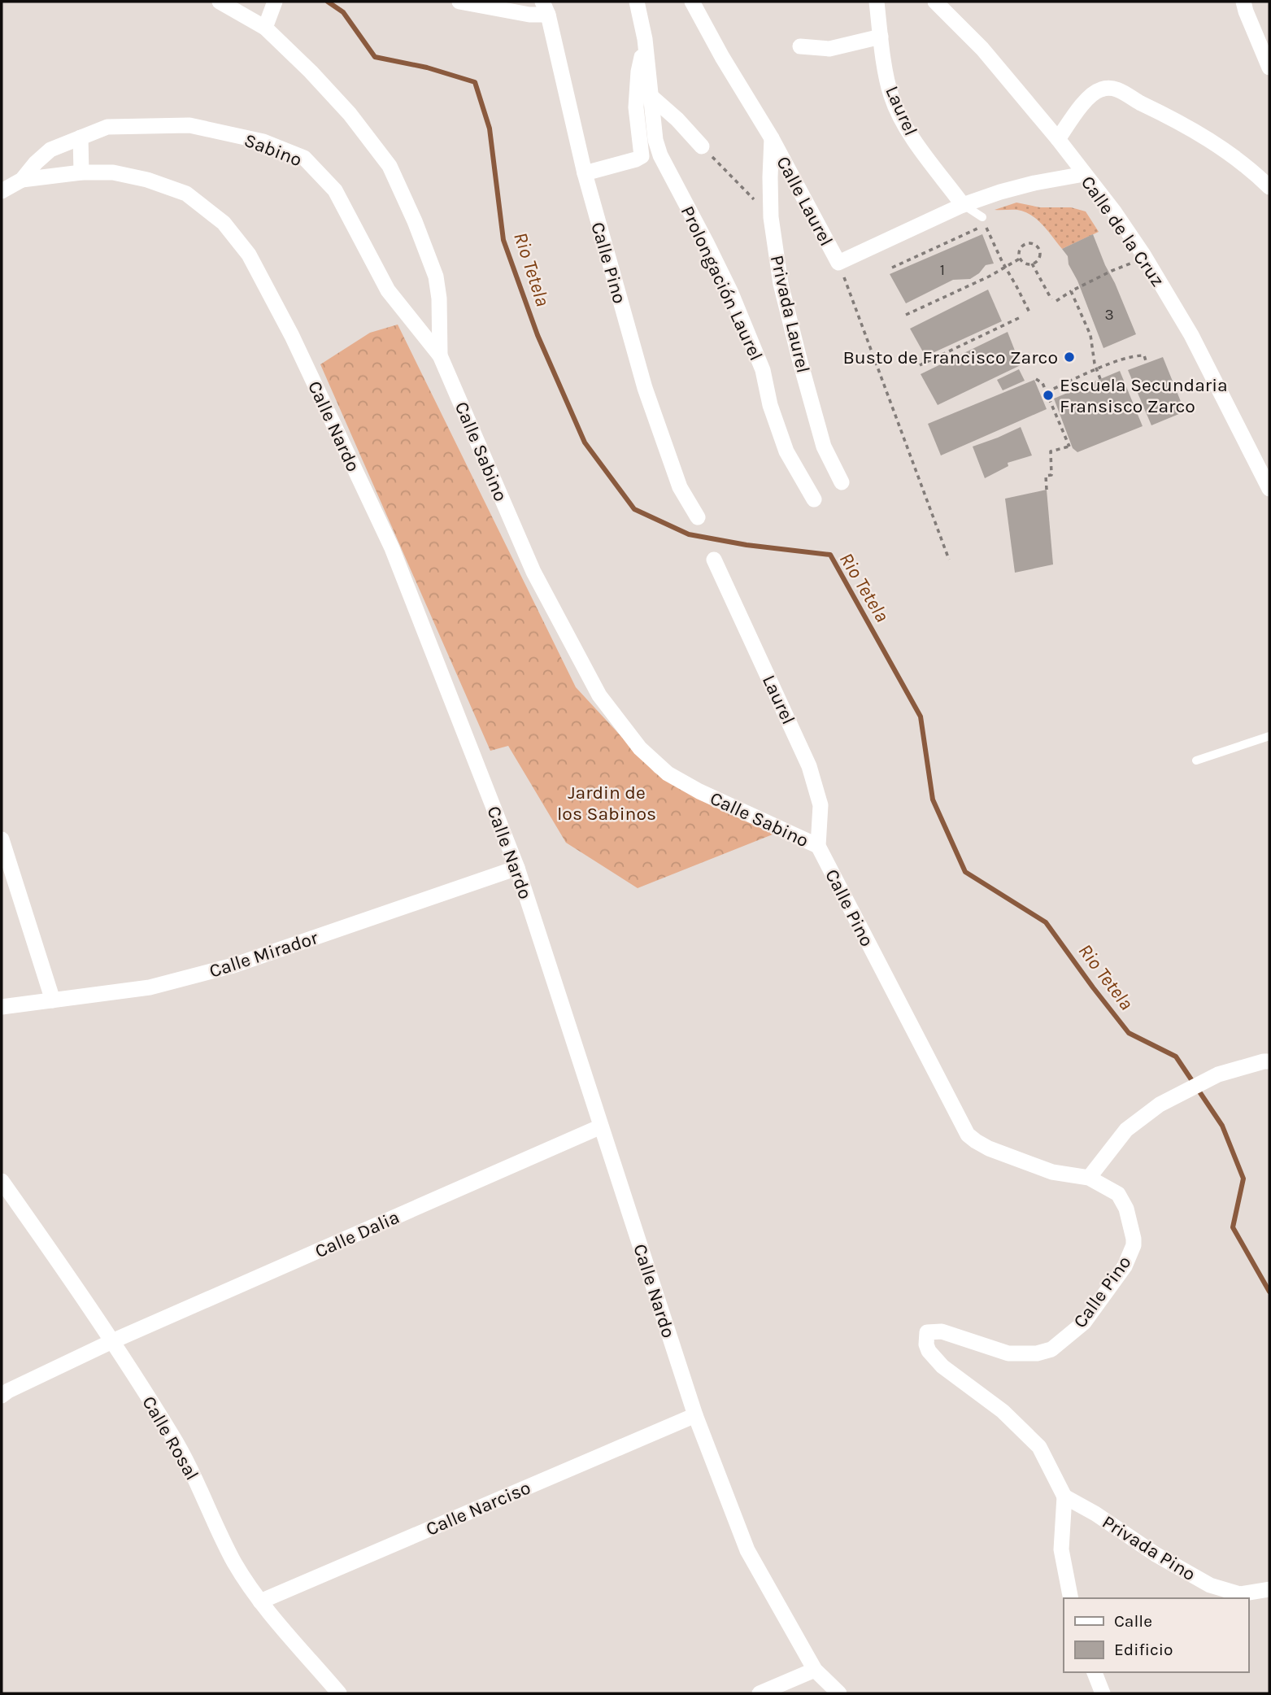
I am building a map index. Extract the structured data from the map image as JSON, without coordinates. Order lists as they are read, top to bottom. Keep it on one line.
{"streets":{"street":["Laurel","Sabino","Calle Laurel","Calle de la Cruz","Calle Pino","Prolongación Laurel","Privada Laurel","Calle Nardo","Calle Sabino","Calle Mirador","Calle Dalia","Calle Rosal","Calle Narciso","Privada Pino"]},"crossings":[["Laurel","Calle Laurel"],["Laurel","Calle Pino"],["Laurel","Calle Sabino"],["Sabino","Calle Nardo"],["Sabino","Calle Sabino"],["Calle Laurel","Calle de la Cruz"],["Calle Laurel","Privada Laurel"],["Calle Pino","Calle Sabino"],["Calle Pino","Privada Pino"],["Calle Nardo","Calle Mirador"],["Calle Nardo","Calle Dalia"],["Calle Nardo","Calle Narciso"],["Calle Dalia","Calle Rosal"],["Calle Rosal","Calle Narciso"]],"water":["Rio Tetela"],"parks":["Jardin de los Sabinos"],"places":["Busto de Francisco Zarco","Escuela Secundaria Fransisco Zarco"],"house_numbers":["1","3"],"legend":["Calle","Edificio"]}
